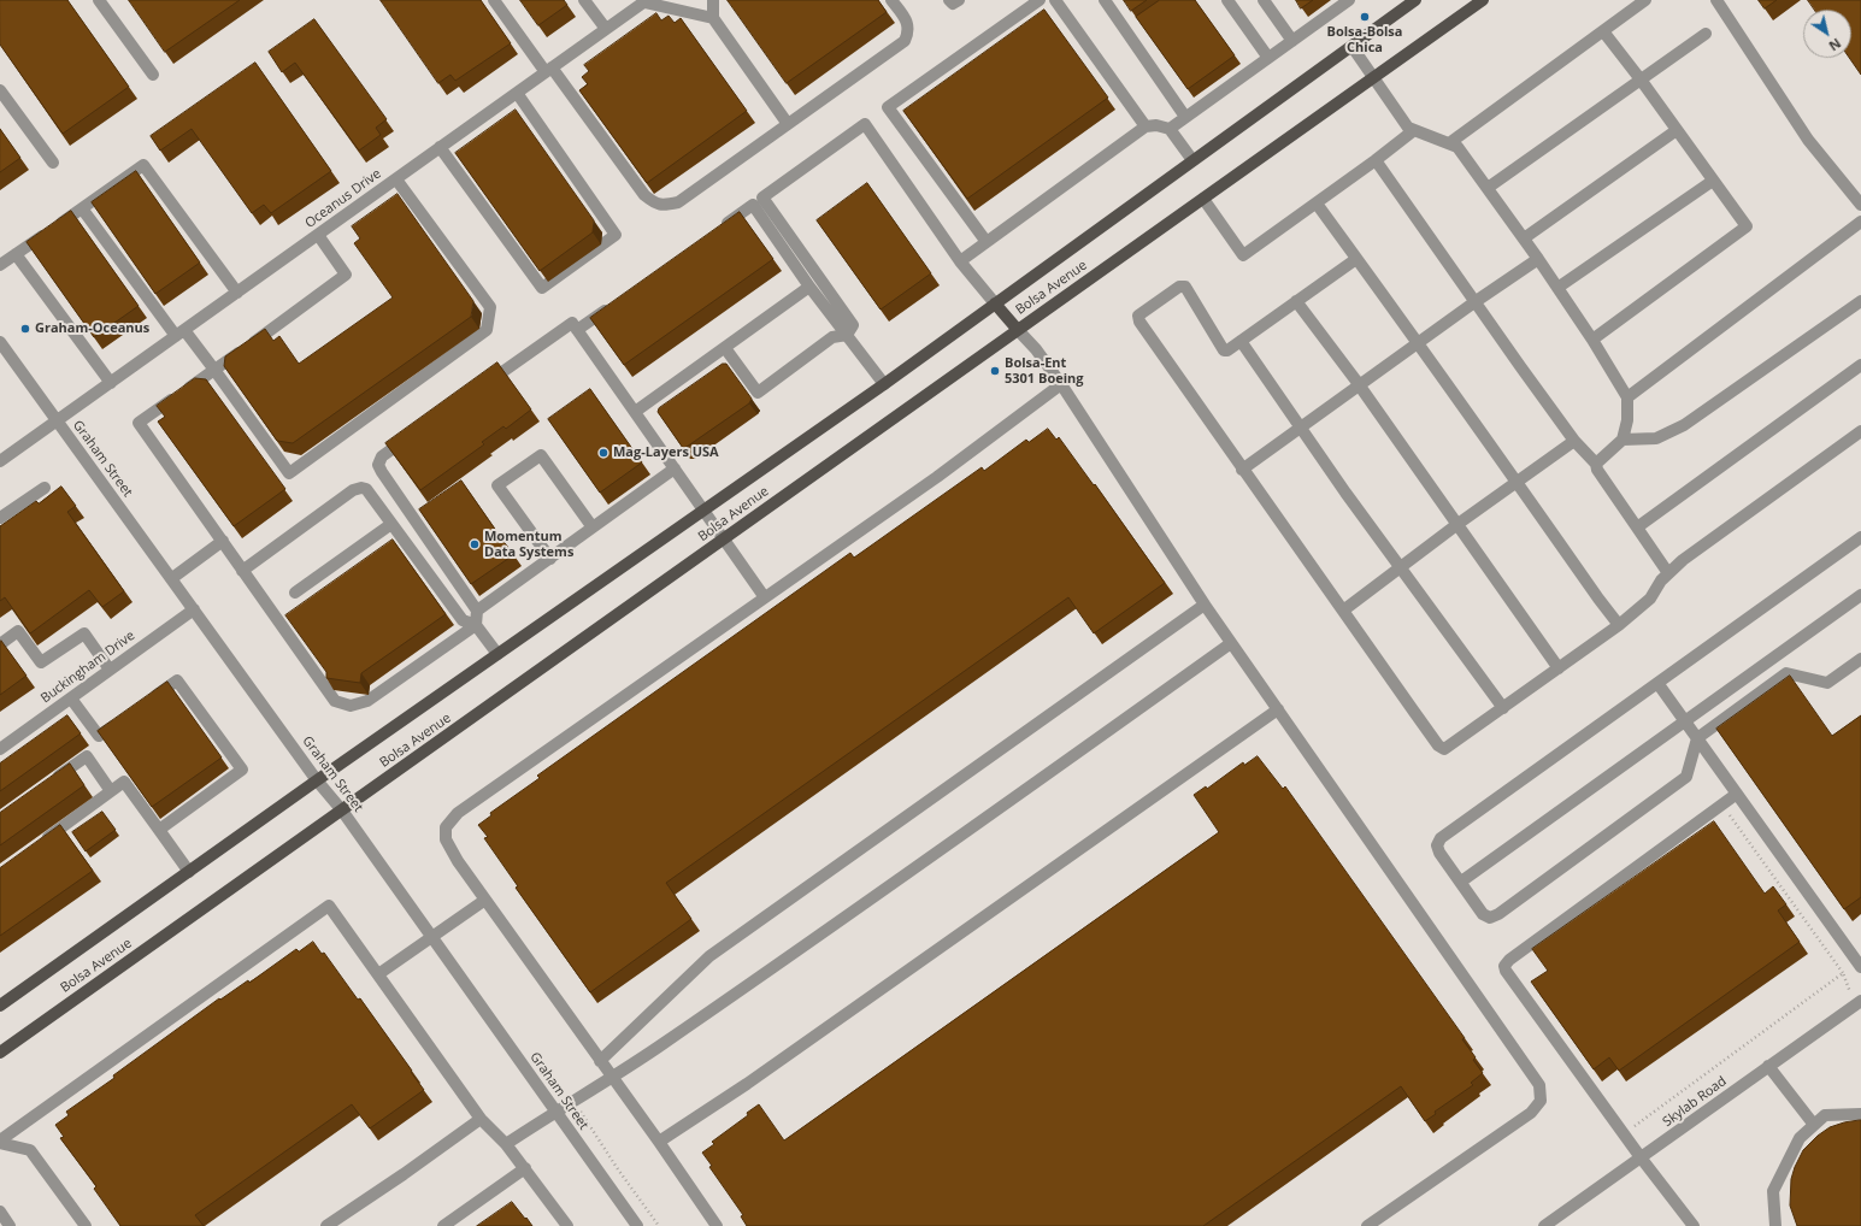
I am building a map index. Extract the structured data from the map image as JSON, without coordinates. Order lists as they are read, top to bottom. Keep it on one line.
{"streets":{"main road":["Bolsa Avenue"],"street":["Oceanus Drive","Graham Street","Buckingham Drive","Skylab Road"]},"crossings":[["Oceanus Drive","Graham Street"],["Bolsa Avenue","Graham Street"],["Graham Street","Buckingham Drive"]],"places":["Bolsa-Bolsa Chica","Graham-Oceanus","Bolsa-Ent 5301 Boeing","Mag-Layers USA","Momentum Data Systems"],"north":"bottom right"}
